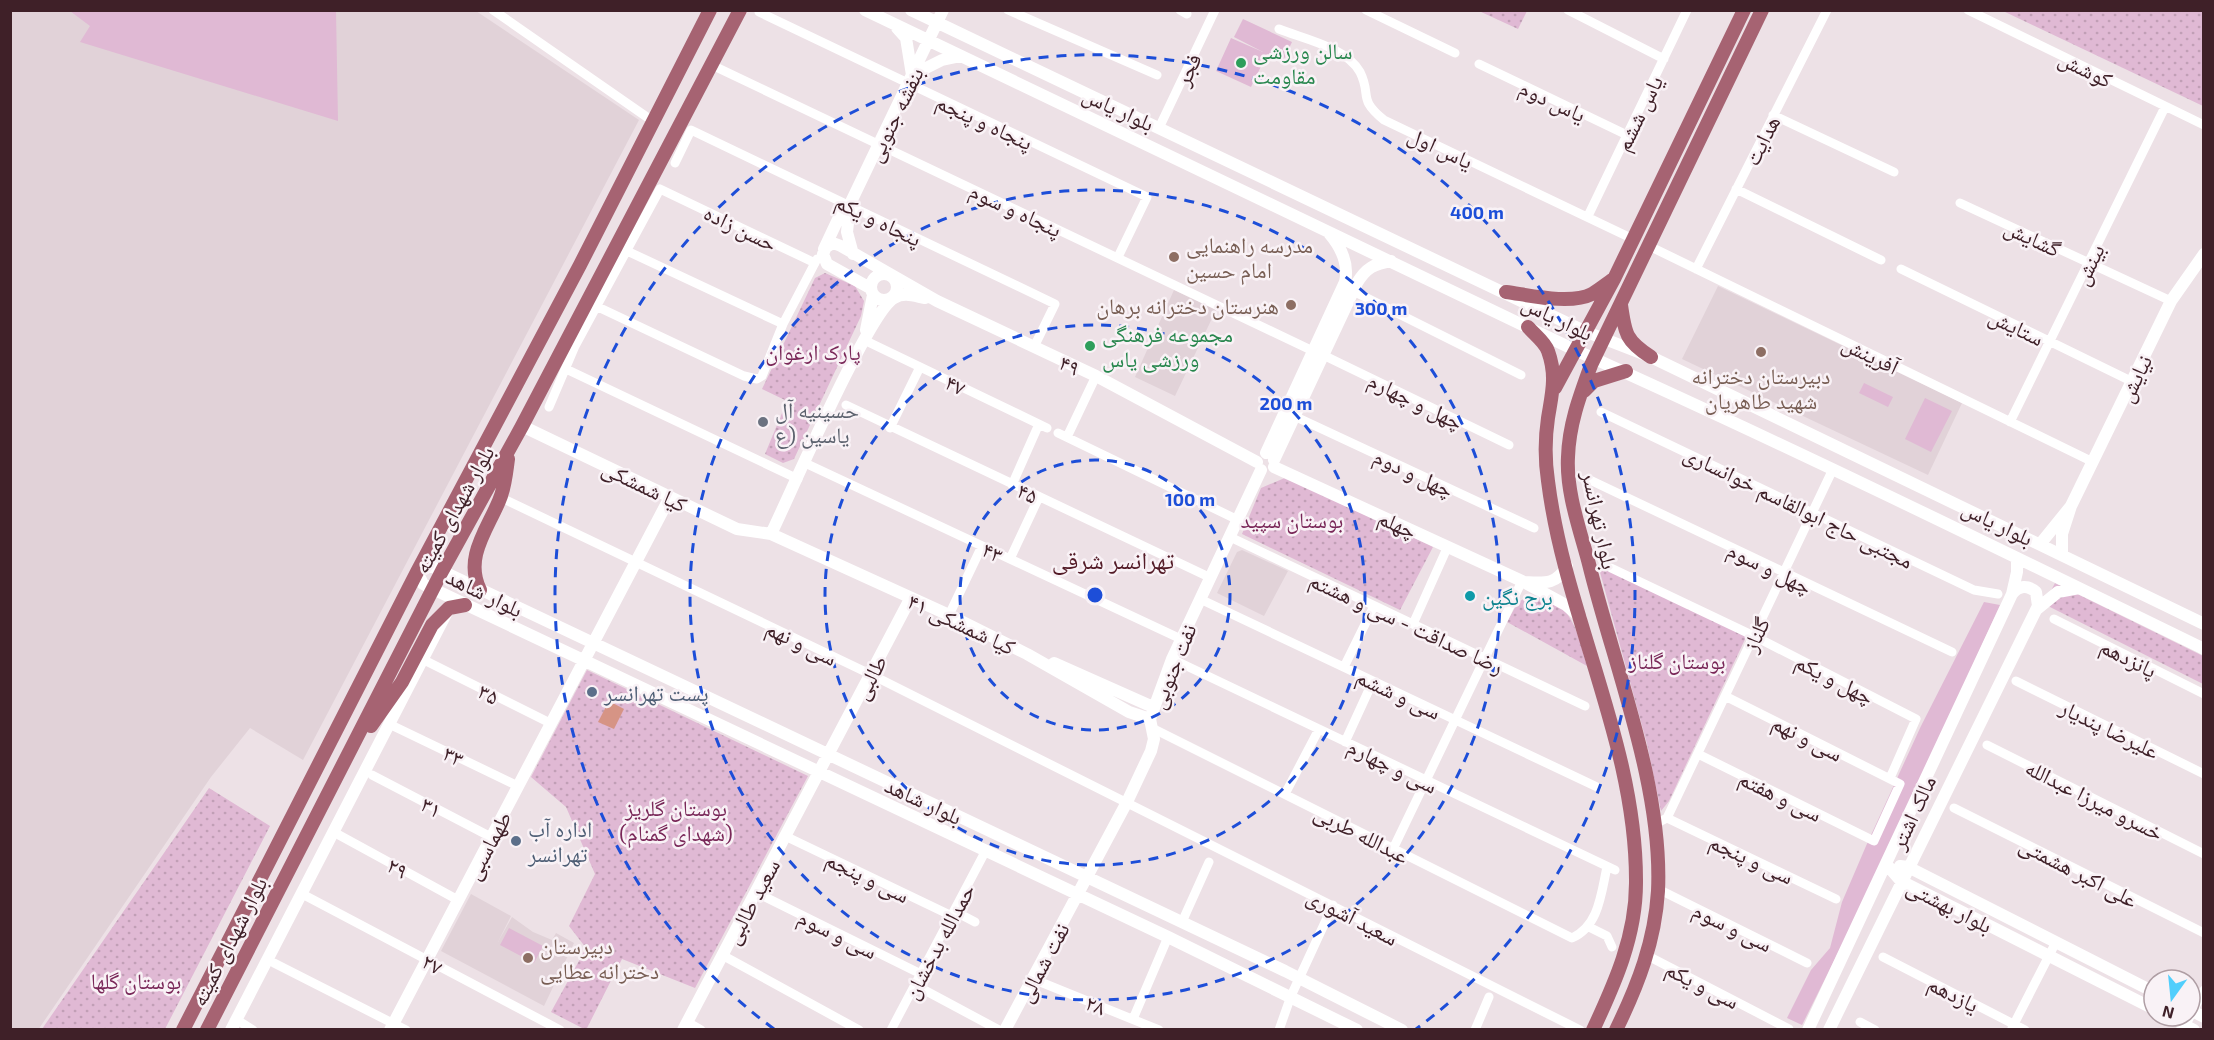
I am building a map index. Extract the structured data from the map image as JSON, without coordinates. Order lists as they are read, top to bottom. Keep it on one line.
{"streets":{"main road":["بلوار شهدای کمیته","بلوار تهرانسر"],"street":["کوشش","فجر","یاس دوم","بلوار یاس","یاس ششم","بنفشه جنوبی","پنجاه و پنجم","هدایت","یاس اول","پنجاه و سوم","پنجاه و یکم","حسن زاده","گشایش","بینش","ستایش","آفرینش","۴۹","نیایش","۴۷","چهل و چهارم","چهل و دوم","کیا شمشکی","۴۵","مجتبی حاج ابوالقاسم خوانساری","چهلم","۴۳","چهل و سوم","بلوار شاهد","رضا صداقت - سی و هشتم","۴۱ کیا شمشکی","گلناز","سی و نهم","پانزدهم","نفت جنوبی","طالبی","چهل و یکم","۳۵","سی و ششم","علیرضا پندیار","۳۳","سی و چهارم","سی و هفتم","خسرو میرزا عبدالله","۳۱","مالک اشتر","عبدالله طربی","طهماسبی","سی و پنجم","۲۹","علی اکبر هشمتی","سعید طالبی","بلوار بهشتی","سعید آشوری","سی و سوم","حمدالله بدخشان","نفت شمالی","۲۷","سی و یکم","یازدهم","۲۸"]},"crossings":[["کوشش","بینش"],["فجر","بلوار یاس"],["یاس دوم","یاس ششم"],["بلوار یاس","بنفشه جنوبی"],["بلوار یاس","بلوار تهرانسر"],["بلوار یاس","گلناز"],["بلوار یاس","مالک اشتر"],["یاس ششم","یاس اول"],["بنفشه جنوبی","پنجاه و پنجم"],["بنفشه جنوبی","پنجاه و سوم"],["بنفشه جنوبی","پنجاه و یکم"],["بنفشه جنوبی","حسن زاده"],["پنجاه و پنجم","پنجاه و سوم"],["هدایت","آفرینش"],["یاس اول","بلوار تهرانسر"],["پنجاه و سوم","چهل و چهارم"],["پنجاه و سوم","نفت جنوبی"],["پنجاه و یکم","۴۹"],["گشایش","بینش"],["گشایش","نیایش"],["بینش","ستایش"],["بینش","آفرینش"],["ستایش","نیایش"],["آفرینش","نیایش"],["آفرینش","بلوار تهرانسر"],["۴۹","چهلم"],["۴۹","نفت جنوبی"],["۴۷","۴۵"],["چهل و چهارم","نفت جنوبی"],["چهل و دوم","نفت جنوبی"],["کیا شمشکی","بلوار شهدای کمیته"],["کیا شمشکی","۴۱ کیا شمشکی"],["۴۵","نفت جنوبی"],["مجتبی حاج ابوالقاسم خوانساری","گلناز"],["بلوار شهدای کمیته","بلوار شاهد"],["بلوار تهرانسر","چهلم"],["بلوار تهرانسر","گلناز"],["بلوار تهرانسر","سی و پنجم"],["بلوار تهرانسر","سی و سوم"],["بلوار تهرانسر","سی و یکم"],["چهلم","نفت جنوبی"],["۴۳","نفت جنوبی"],["چهل و سوم","گلناز"],["بلوار شاهد","نفت جنوبی"],["بلوار شاهد","طالبی"],["بلوار شاهد","طهماسبی"],["بلوار شاهد","سعید طالبی"],["بلوار شاهد","حمدالله بدخشان"],["بلوار شاهد","نفت شمالی"],["رضا صداقت - سی و هشتم","نفت جنوبی"],["۴۱ کیا شمشکی","نفت جنوبی"],["۴۱ کیا شمشکی","طالبی"],["۴۱ کیا شمشکی","عبدالله طربی"],["گلناز","سی و نهم"],["گلناز","چهل و یکم"],["گلناز","سی و هفتم"],["گلناز","سی و پنجم"],["سی و نهم","نفت جنوبی"],["سی و نهم","طالبی"],["سی و نهم","چهل و یکم"],["سی و نهم","سی و هفتم"],["سی و نهم","سعید آشوری"],["نفت جنوبی","سی و ششم"],["نفت جنوبی","سی و چهارم"],["نفت جنوبی","عبدالله طربی"],["نفت جنوبی","سعید آشوری"],["نفت جنوبی","نفت شمالی"],["طالبی","سعید طالبی"],["چهل و یکم","سی و هفتم"],["۳۵","طهماسبی"],["۳۳","طهماسبی"],["سی و چهارم","عبدالله طربی"],["۳۱","طهماسبی"],["مالک اشتر","بلوار بهشتی"],["طهماسبی","۲۹"],["طهماسبی","۲۷"],["سی و پنجم","سعید طالبی"],["سی و پنجم","حمدالله بدخشان"],["سعید طالبی","سی و سوم"],["سی و سوم","حمدالله بدخشان"],["نفت شمالی","۲۸"]],"districts":["تهرانسر شرقی"],"parks":["پارک ارغوان","بوستان سپید","بوستان گلناز","بوستان گلریز (شهدای گمنام)","بوستان گلها"],"places":["سالن ورزشی مقاومت","مدرسه راهنمایی امام حسین","هنرستان دخترانه برهان","مجموعه فرهنگی ورزشی یاس","دبیرستان دخترانه شهید طاهریان","حسینیه آل یاسین (ع","برج نگین","پست تهرانسر","اداره آب تهرانسر","دبیرستان دخترانه عطایی"],"north":"bottom","rings":["400 m","300 m","200 m","100 m"]}
